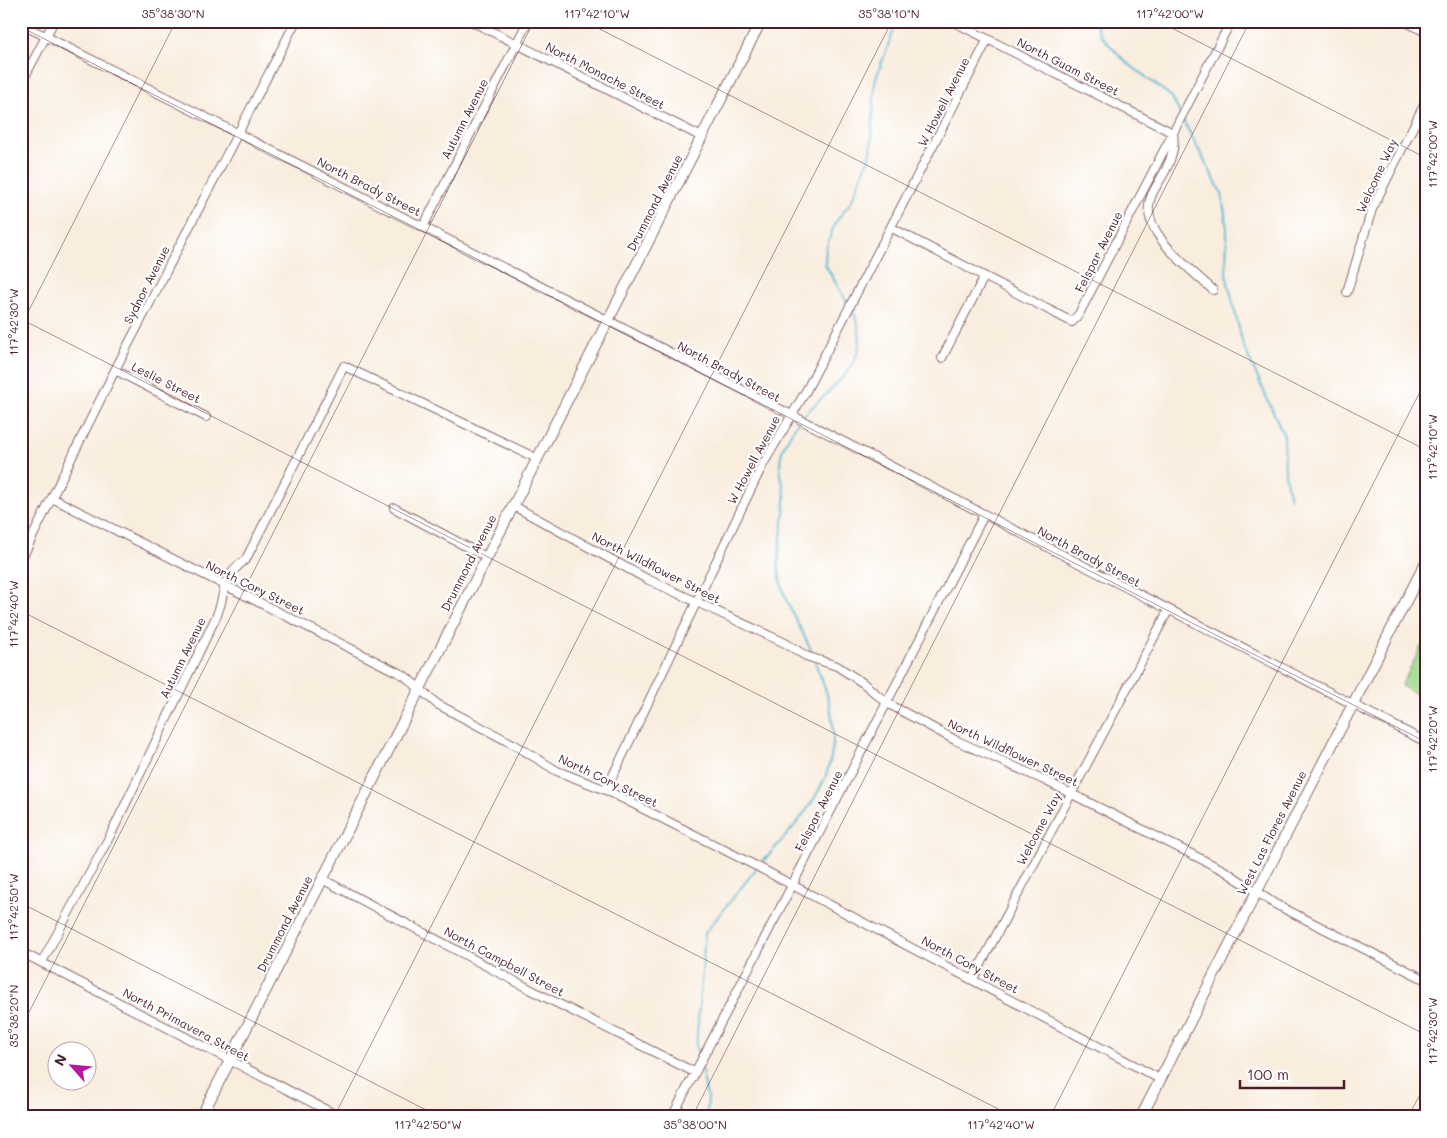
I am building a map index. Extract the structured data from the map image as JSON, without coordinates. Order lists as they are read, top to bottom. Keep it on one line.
{"streets":{"street":["North Guam Street","North Monache Street","W Howell Avenue","Autumn Avenue","Welcome Way","North Brady Street","Drummond Avenue","Felspar Avenue","Sydnor Avenue","Leslie Street","North Wildflower Street","North Cory Street","West Las Flores Avenue","North Campbell Street","North Primavera Street"]},"crossings":[["North Guam Street","W Howell Avenue"],["North Guam Street","Felspar Avenue"],["North Monache Street","Autumn Avenue"],["North Monache Street","Drummond Avenue"],["W Howell Avenue","North Brady Street"],["W Howell Avenue","North Wildflower Street"],["W Howell Avenue","North Cory Street"],["Autumn Avenue","North Brady Street"],["Autumn Avenue","Drummond Avenue"],["Autumn Avenue","North Cory Street"],["Autumn Avenue","North Primavera Street"],["Welcome Way","North Brady Street"],["Welcome Way","North Wildflower Street"],["Welcome Way","North Cory Street"],["North Brady Street","Drummond Avenue"],["North Brady Street","Felspar Avenue"],["North Brady Street","Sydnor Avenue"],["North Brady Street","West Las Flores Avenue"],["Drummond Avenue","North Wildflower Street"],["Drummond Avenue","North Cory Street"],["Drummond Avenue","North Campbell Street"],["Drummond Avenue","North Primavera Street"],["Felspar Avenue","North Wildflower Street"],["Felspar Avenue","North Cory Street"],["Felspar Avenue","North Campbell Street"],["Sydnor Avenue","Leslie Street"],["Sydnor Avenue","North Cory Street"],["North Wildflower Street","West Las Flores Avenue"],["North Cory Street","West Las Flores Avenue"]],"scale_bar":"100 m","north":"top left","coordinates":["35°38'30\"N","117°42'10\"W","35°38'10\"N","117°42'00\"W","117°42'30\"W","117°42'40\"W","117°42'20\"W","117°42'50\"W","35°38'20\"N","35°38'00\"N"]}
